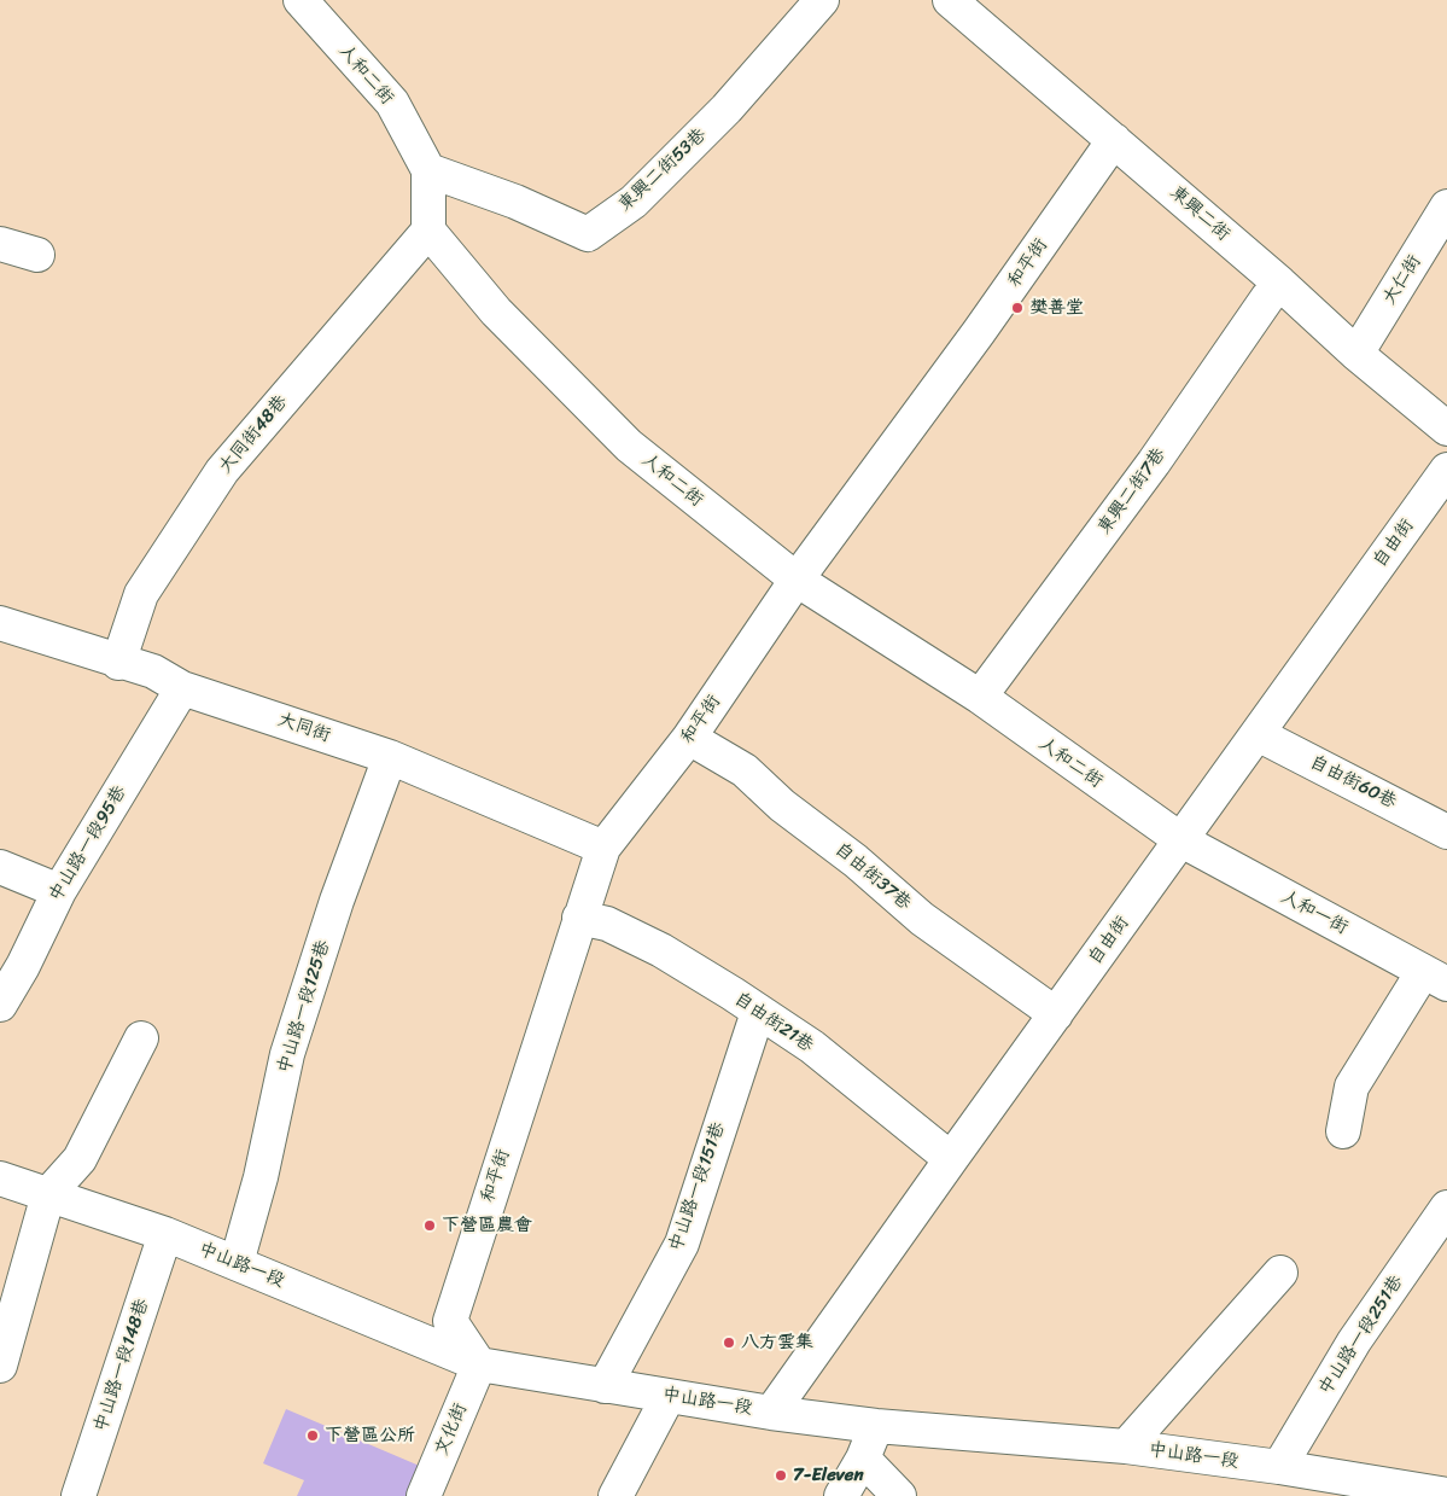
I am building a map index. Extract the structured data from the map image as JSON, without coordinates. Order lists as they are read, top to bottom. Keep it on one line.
{"streets":{"street":["人和二街","東興二街53巷","東興二街","和平街","大仁街","大同街48巷","東興二街7巷","自由街","大同街","自由街60巷","中山路一段95巷","自由街37巷","人和一街","中山路一段125巷","自由街21巷","中山路一段151巷","中山路一段","中山路一段251巷","中山路一段148巷","文化街"]},"crossings":[["人和二街","東興二街53巷"],["人和二街","和平街"],["人和二街","大同街48巷"],["人和二街","東興二街7巷"],["人和二街","自由街"],["人和二街","人和一街"],["東興二街","和平街"],["東興二街","大仁街"],["東興二街","東興二街7巷"],["和平街","大同街"],["和平街","自由街37巷"],["和平街","自由街21巷"],["和平街","中山路一段"],["和平街","文化街"],["大同街48巷","大同街"],["自由街","自由街60巷"],["自由街","自由街37巷"],["自由街","人和一街"],["自由街","自由街21巷"],["自由街","中山路一段"],["大同街","中山路一段95巷"],["大同街","中山路一段125巷"],["中山路一段125巷","中山路一段"],["自由街21巷","中山路一段151巷"],["中山路一段151巷","中山路一段"],["中山路一段","中山路一段251巷"],["中山路一段","中山路一段148巷"],["中山路一段","文化街"]],"places":["樊善堂","下營區農會","八方雲集","下營區公所","7-Eleven"]}
